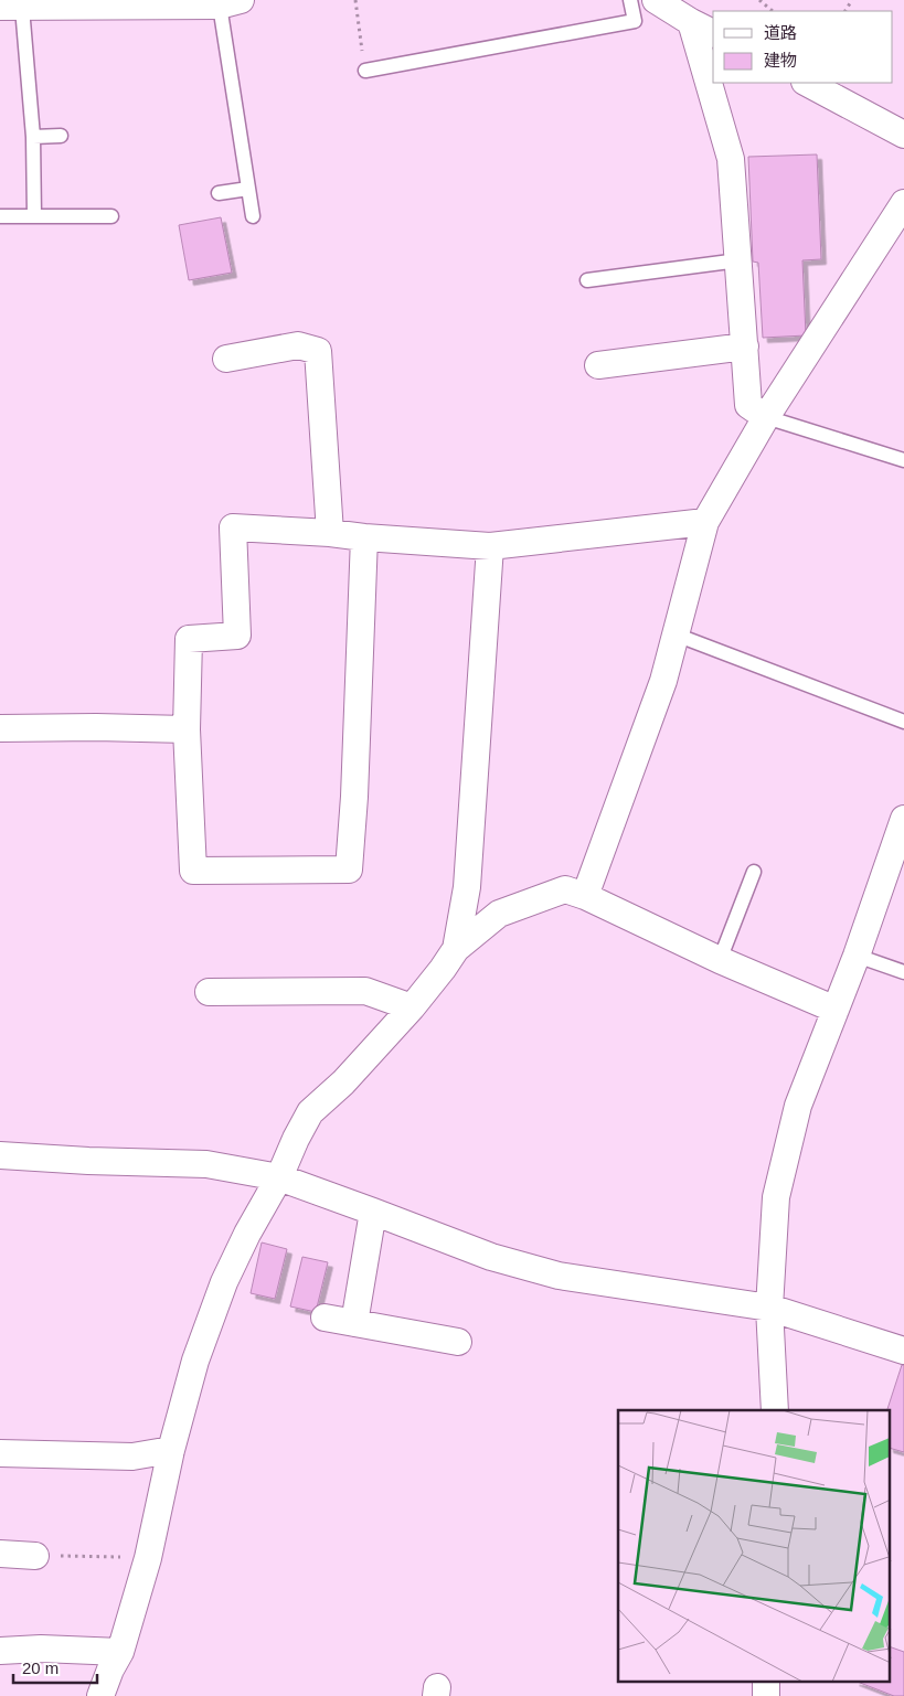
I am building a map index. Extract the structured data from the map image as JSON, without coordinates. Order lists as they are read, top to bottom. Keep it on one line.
{"legend":["道路","建物"],"scale_bar":"20 m"}
